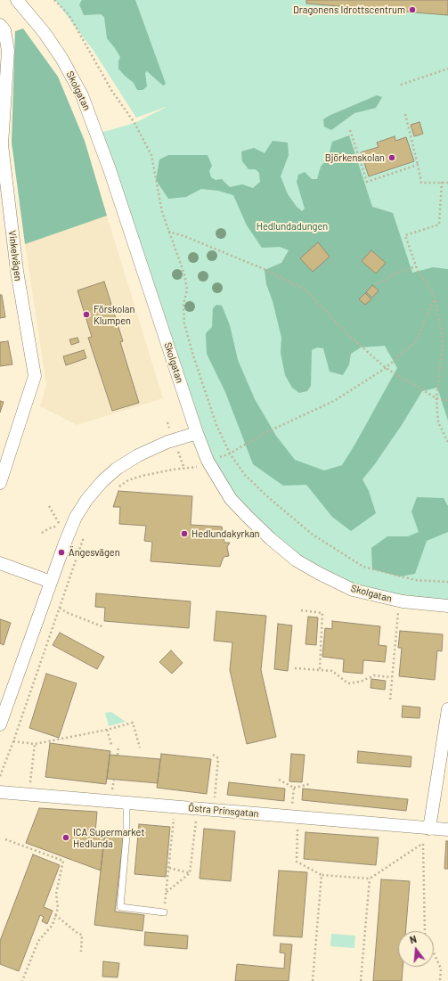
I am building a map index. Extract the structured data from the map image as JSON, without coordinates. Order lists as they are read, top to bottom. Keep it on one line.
{"streets":{"street":["Skolgatan","Vinkelvägen","Östra Prinsgatan"]},"parks":["Hedlundadungen"],"places":["Dragonens Idrottscentrum","Björkenskolan","Förskolan Klumpen","Hedlundakyrkan","Ängesvägen","ICA Supermarket Hedlunda"],"north":"top"}
